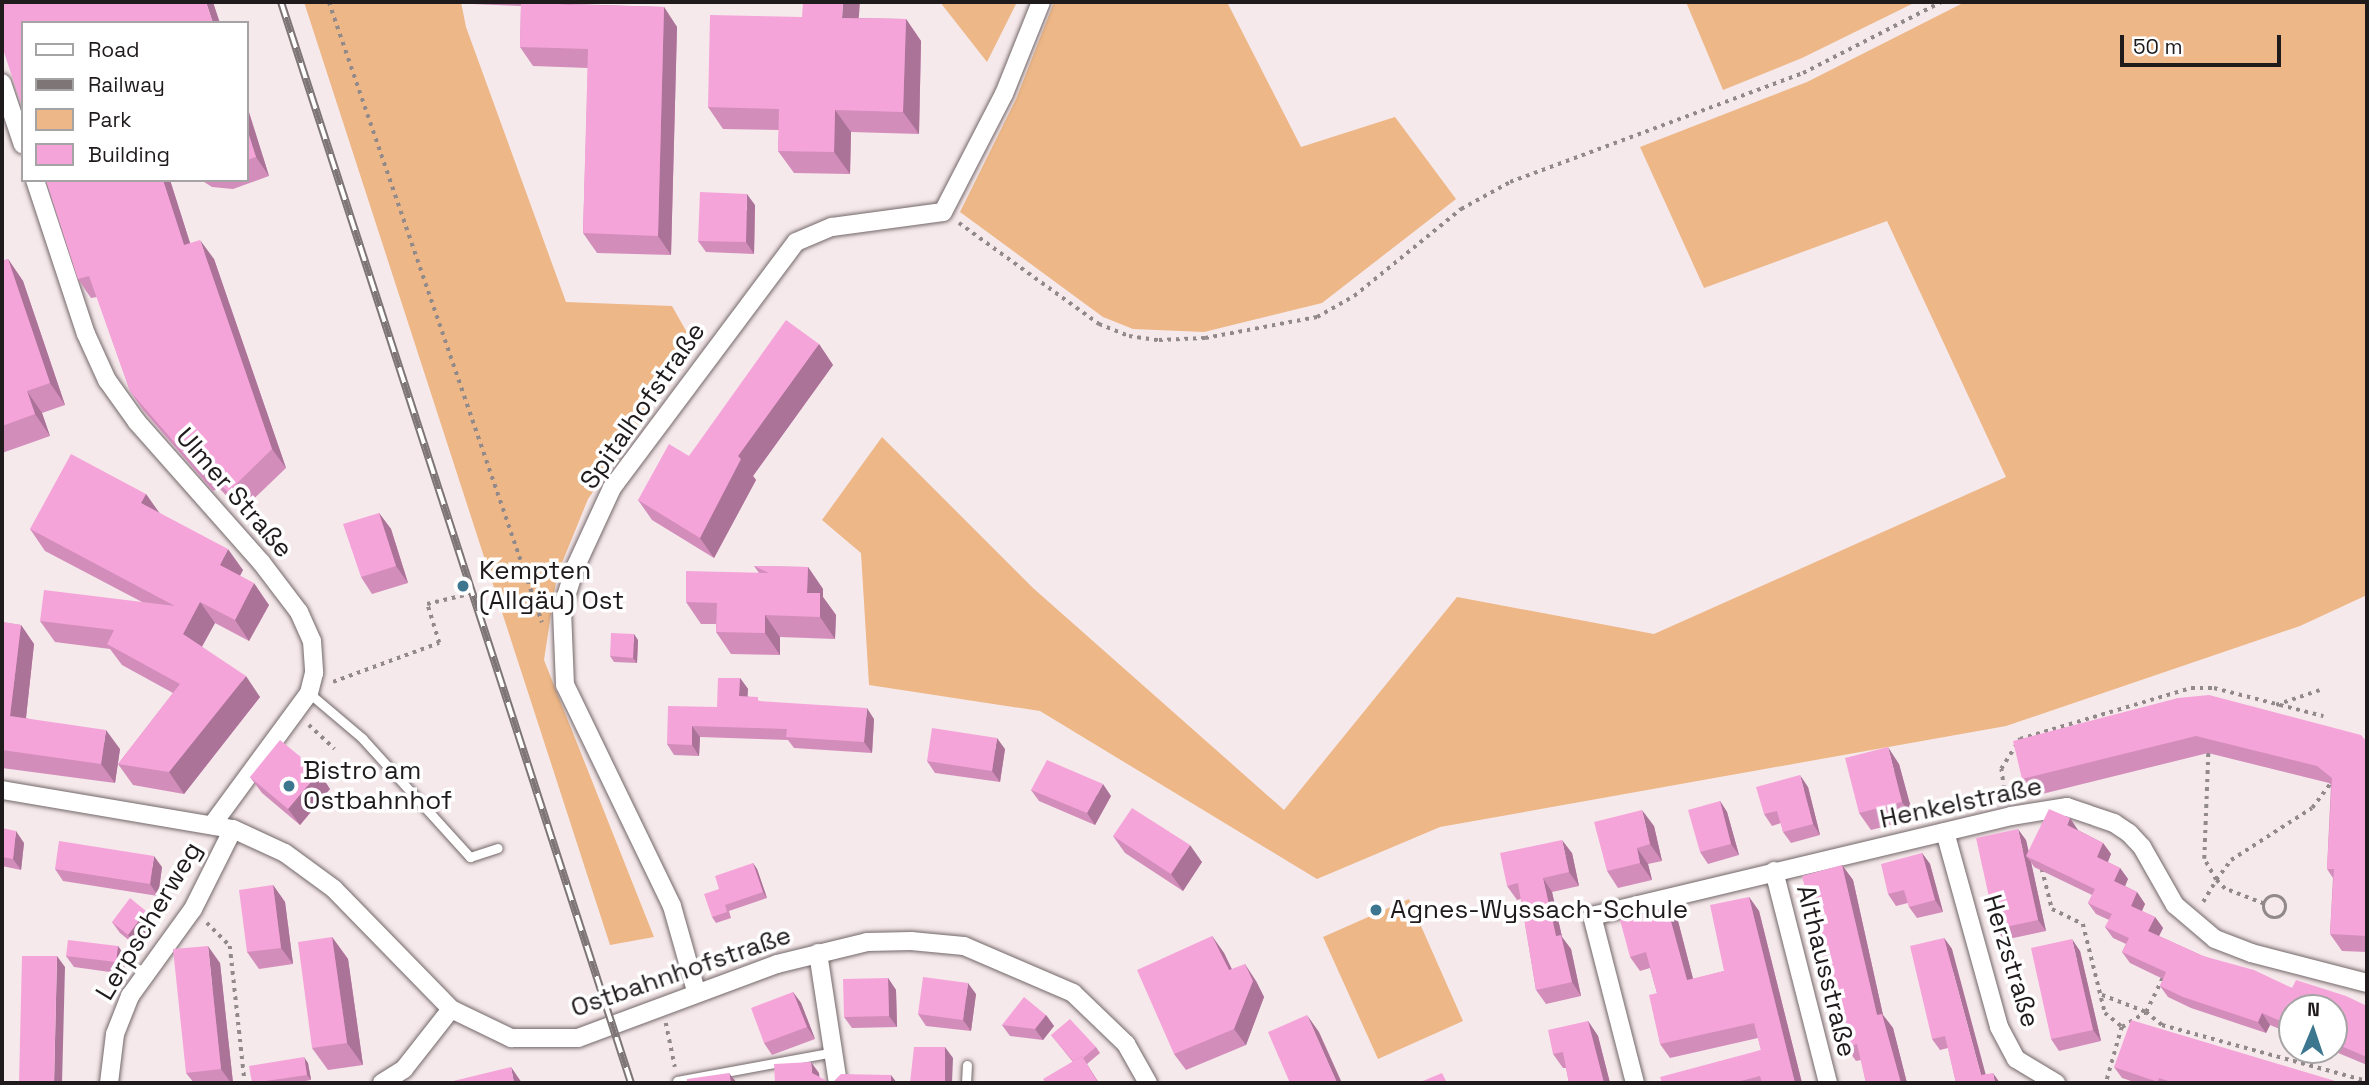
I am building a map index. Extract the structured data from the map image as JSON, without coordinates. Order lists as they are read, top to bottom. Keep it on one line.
{"streets":{"street":["Spitalhofstraße","Ulmer Straße","Henkelstraße","Lerpscherweg","Herzstraße","Althausstraße","Ostbahnhofstraße"]},"crossings":[["Spitalhofstraße","Ostbahnhofstraße"],["Ulmer Straße","Ostbahnhofstraße"],["Henkelstraße","Herzstraße"],["Henkelstraße","Althausstraße"],["Lerpscherweg","Ostbahnhofstraße"]],"places":["Kempten (Allgäu) Ost","Bistro am Ostbahnhof","Agnes-Wyssach-Schule"],"legend":["Road","Railway","Park","Building"],"scale_bar":"50 m","north":"top"}
